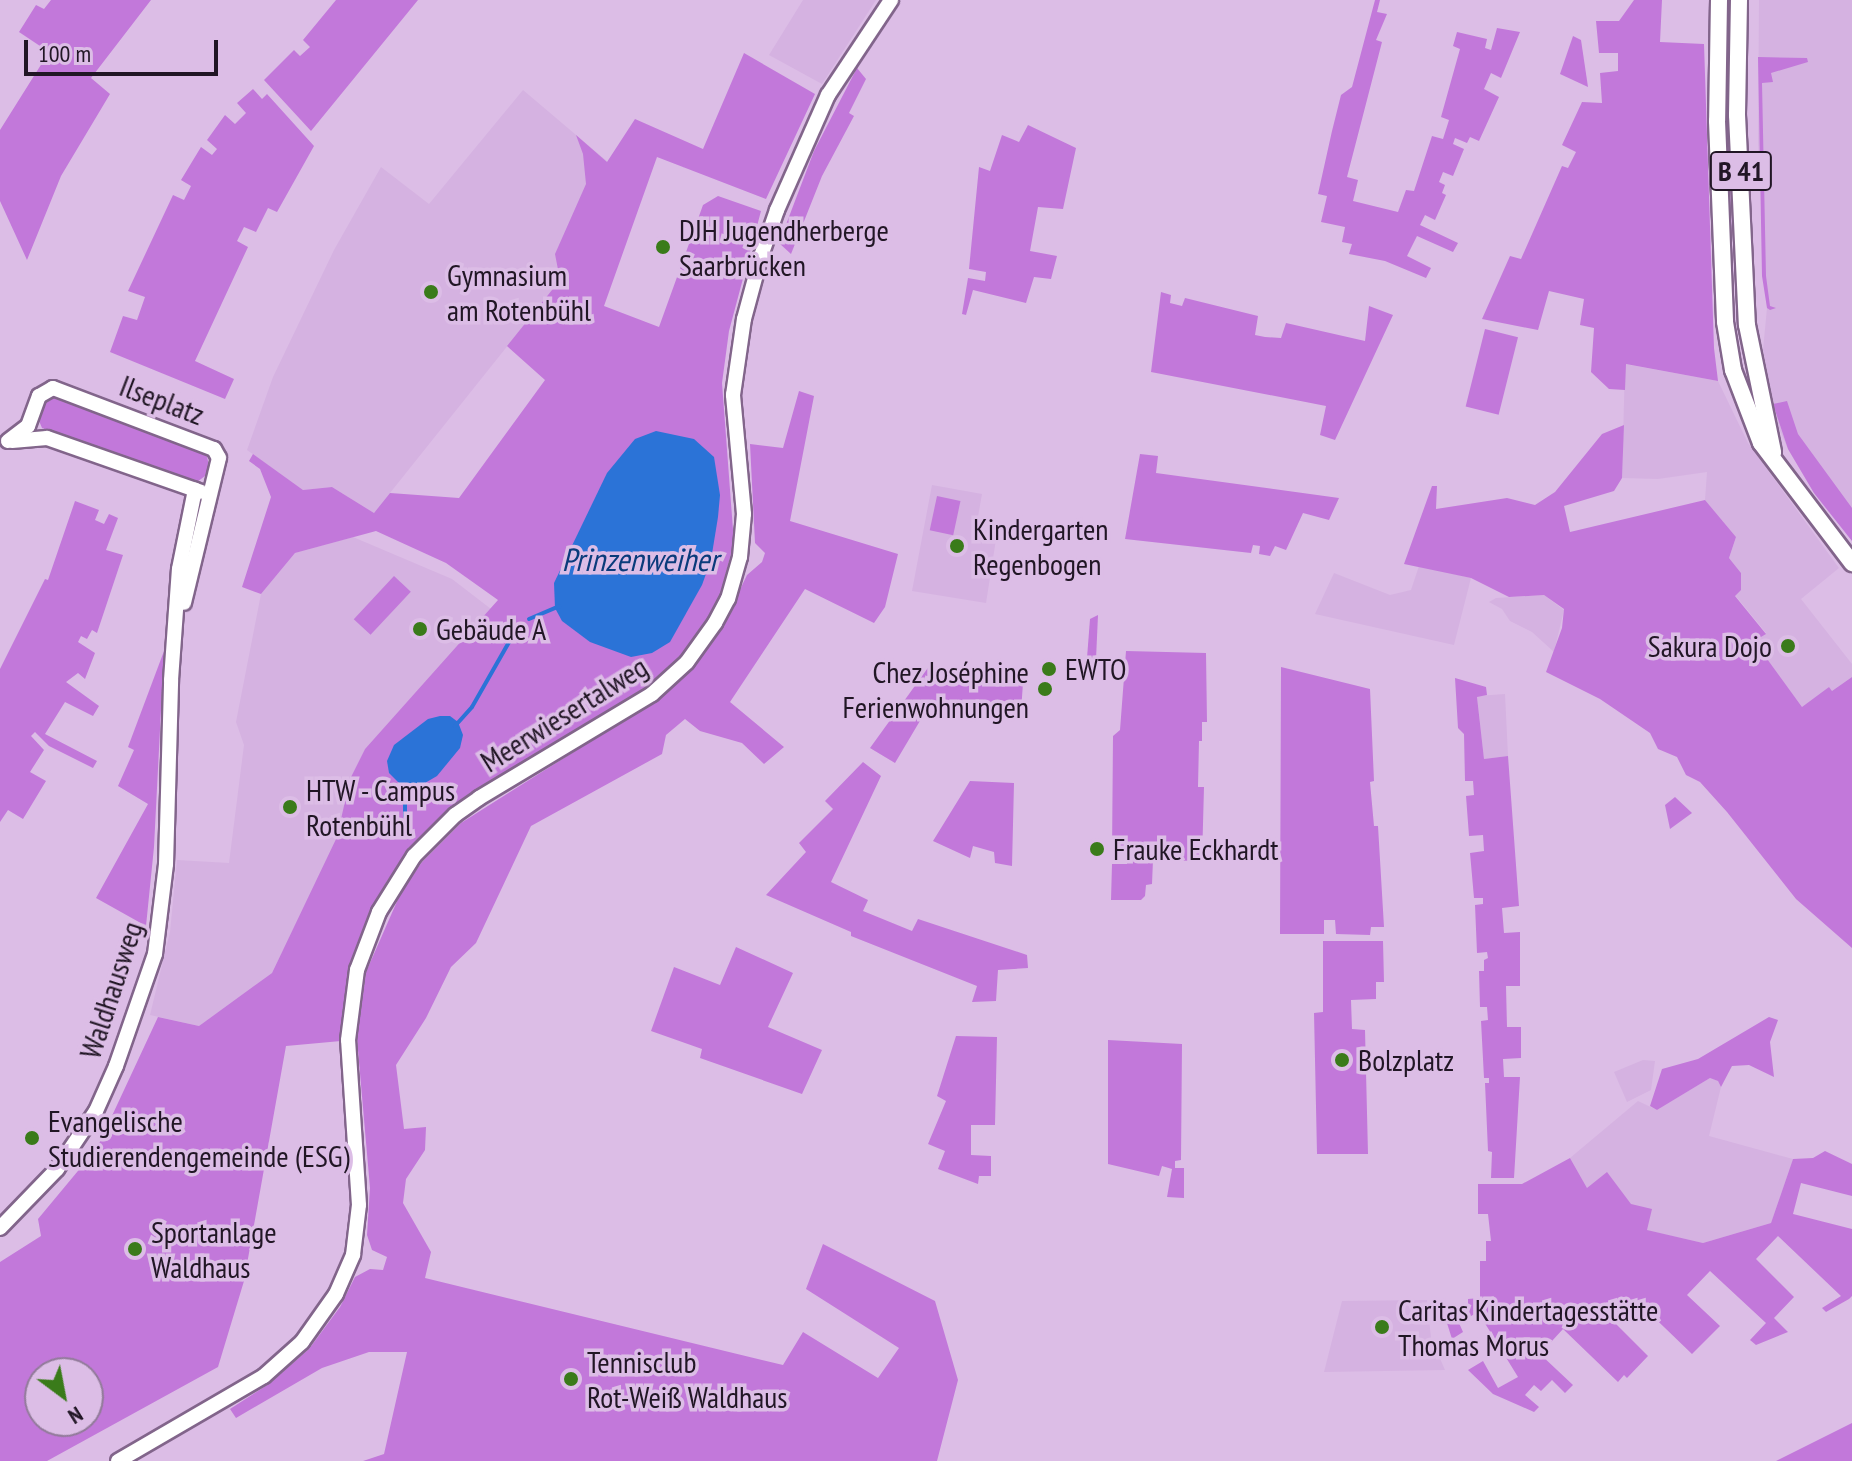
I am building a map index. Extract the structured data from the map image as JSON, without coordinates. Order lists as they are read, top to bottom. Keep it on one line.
{"streets":{"main road":["B 41","Ilseplatz","Meerwiesertalweg","Waldhausweg"]},"crossings":[["Ilseplatz","Waldhausweg"]],"water":["Prinzenweiher"],"places":["DJH Jugendherberge Saarbrücken","Gymnasium am Rotenbühl","Kindergarten Regenbogen","Gebäude A","Sakura Dojo","EWTO","Chez Joséphine Ferienwohnungen","HTW - Campus Rotenbühl","Frauke Eckhardt","Bolzplatz","Evangelische Studierendengemeinde (ESG)","Sportanlage Waldhaus","Caritas Kindertagesstätte Thomas Morus","Tennisclub Rot-Weiß Waldhaus"],"scale_bar":"100 m","north":"bottom right"}
